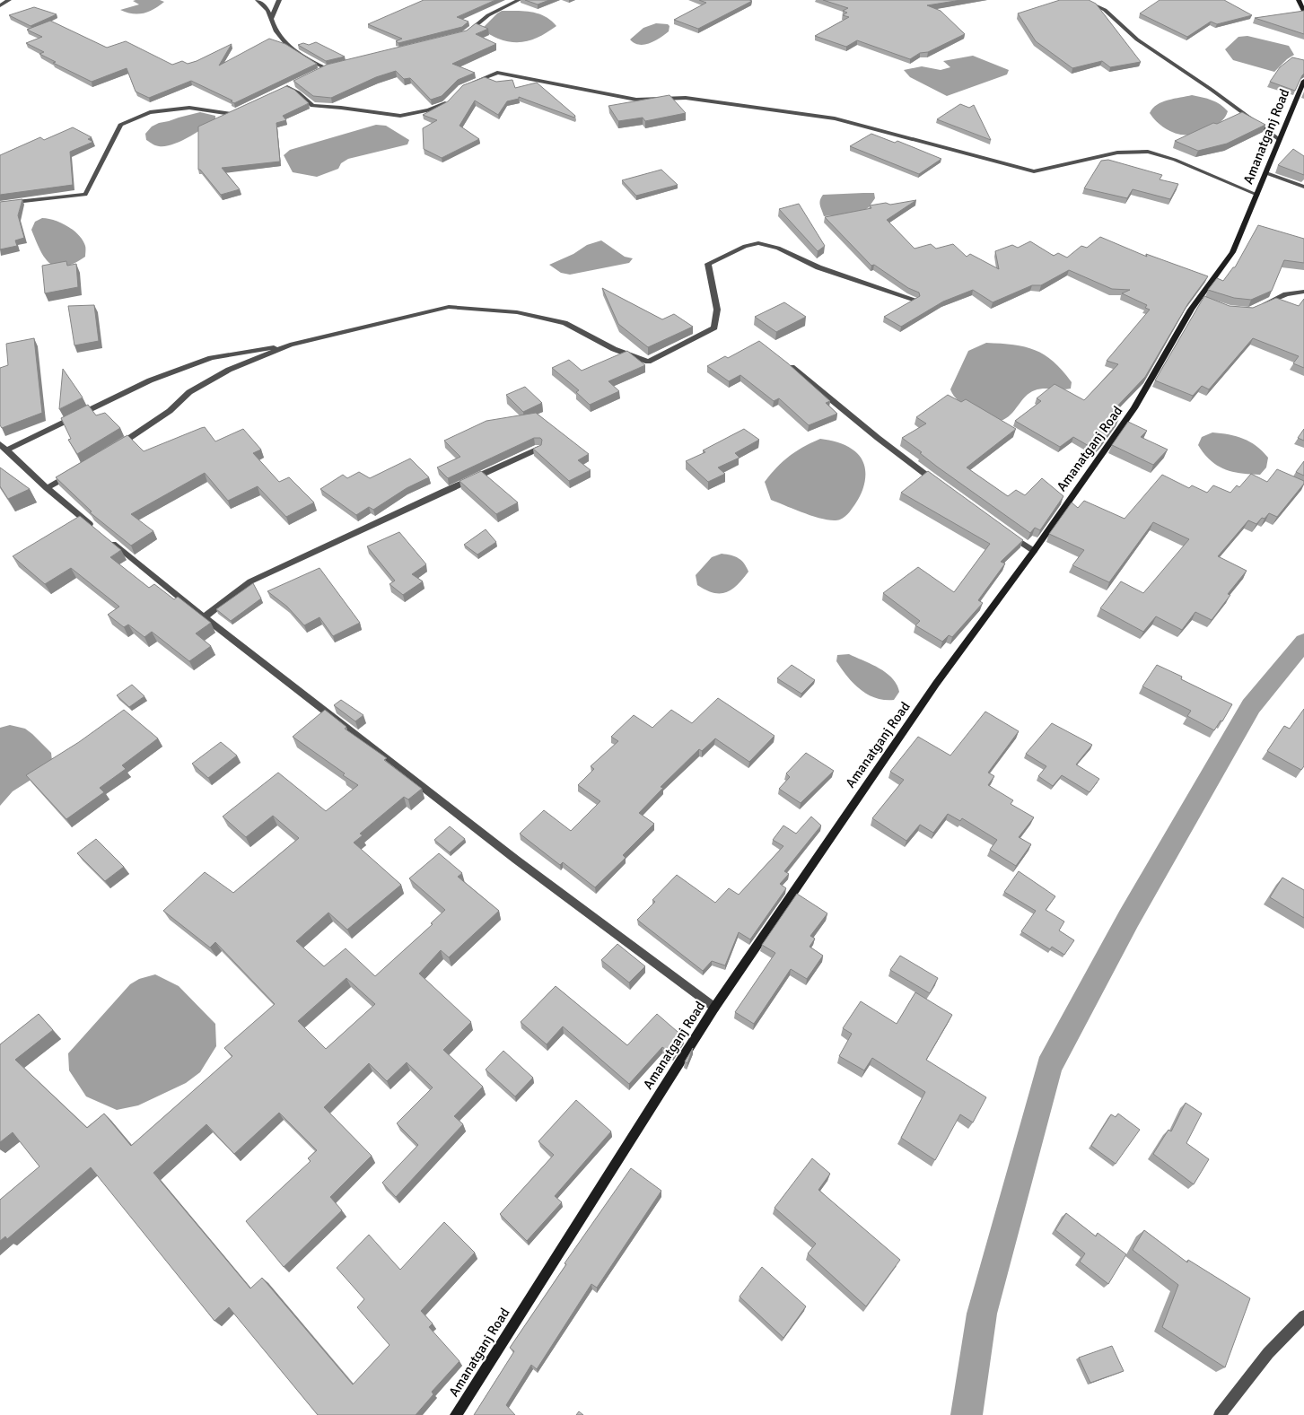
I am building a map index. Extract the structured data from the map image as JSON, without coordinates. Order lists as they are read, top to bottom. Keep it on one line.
{"streets":{"main road":["Amanatganj Road"]}}
